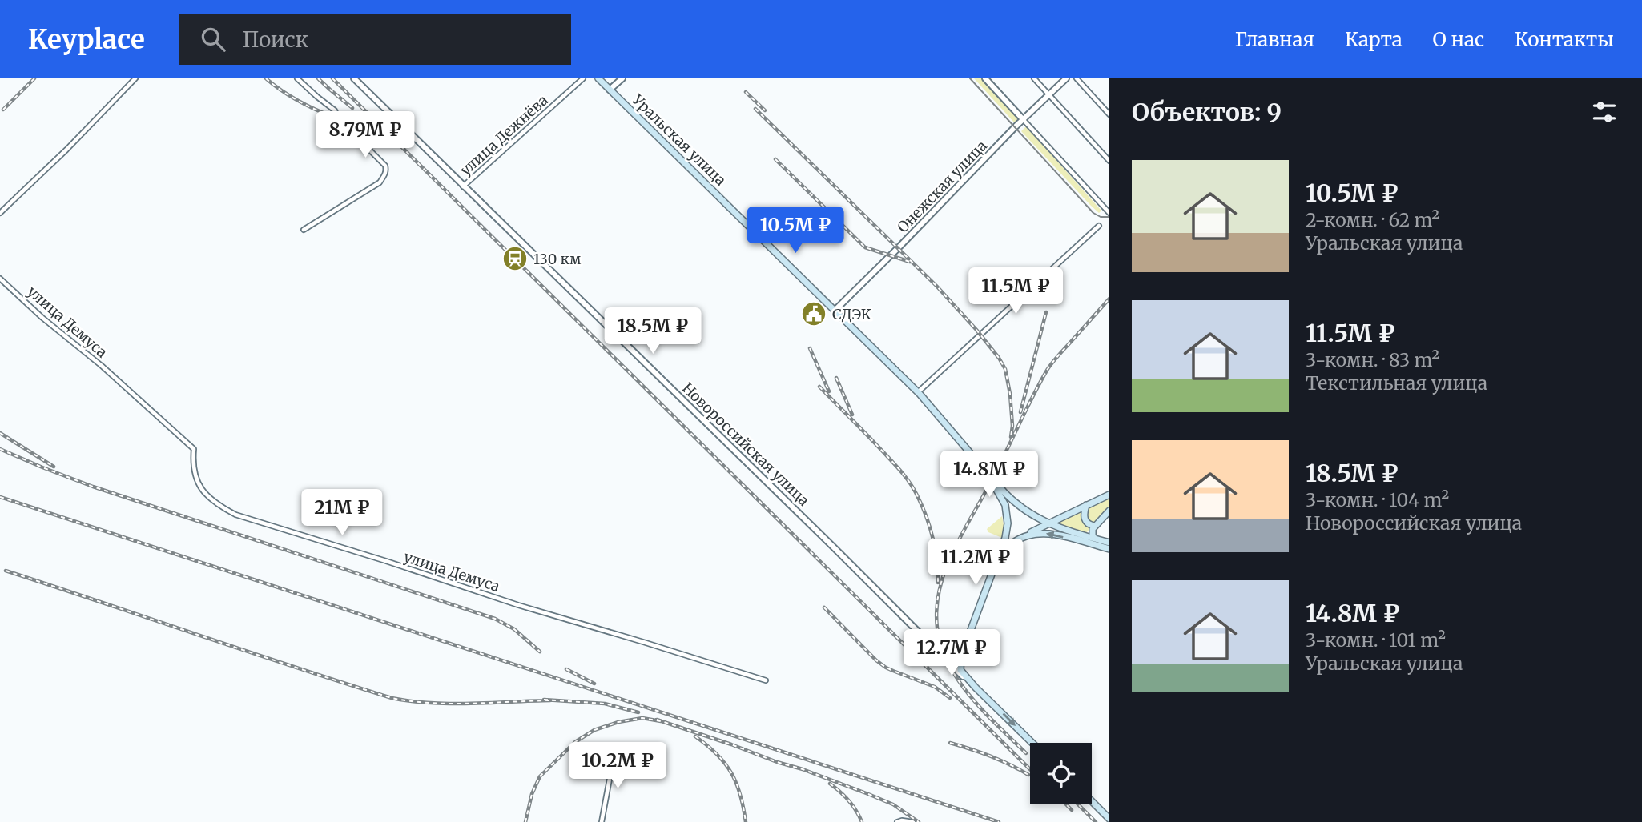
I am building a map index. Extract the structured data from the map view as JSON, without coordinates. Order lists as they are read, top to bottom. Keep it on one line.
{"streets":{"main road":["Уральская улица","Новороссийская улица"],"street":["улица Дежнёва","Онежская улица","улица Демуса"]},"crossings":[["улица Дежнёва","Новороссийская улица"],["Уральская улица","Онежская улица"]],"places":{"station":["130 км"],"public building":["СДЭК"]},"page":{"header":"Keyplace","search":"Поиск","nav":["Главная","Карта","О нас","Контакты"],"heading":"Объектов: 9","price":["8.79M ₽","10.5M ₽","11.5M ₽","18.5M ₽","14.8M ₽","21M ₽","11.2M ₽","12.7M ₽","10.2M ₽"],"list":[{"name":"10.5M ₽","note":"2-комн. · 62 m² · Уральская улица"},{"name":"11.5M ₽","note":"3-комн. · 83 m² · Текстильная улица"},{"name":"18.5M ₽","note":"3-комн. · 104 m² · Новороссийская улица"},{"name":"14.8M ₽","note":"3-комн. · 101 m² · Уральская улица"}]}}
